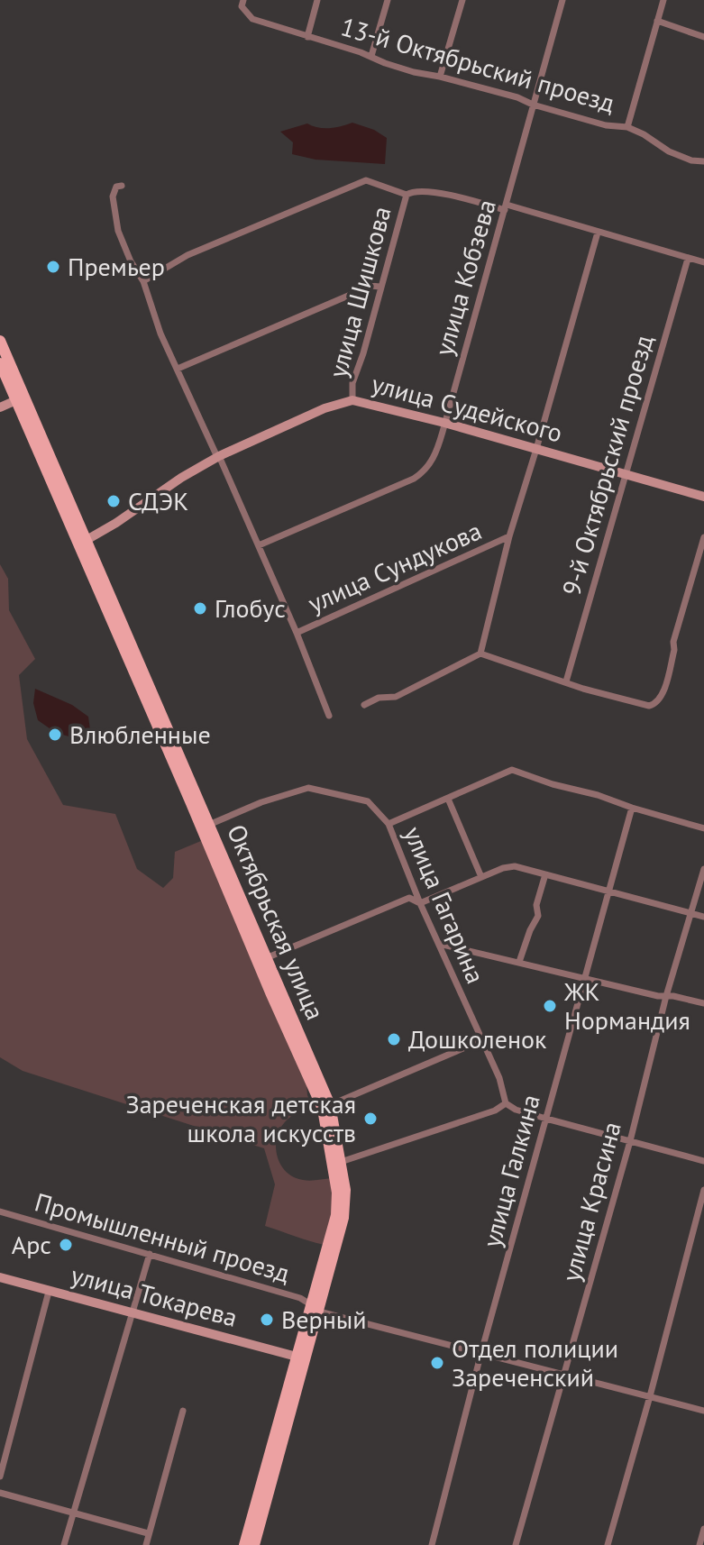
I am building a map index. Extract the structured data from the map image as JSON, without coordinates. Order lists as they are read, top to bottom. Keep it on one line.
{"streets":{"main road":["Октябрьская улица"],"street":["13-й Октябрьский проезд","улица Кобзева","улица Шишкова","улица Судейского","9-й Октябрьский проезд","улица Сундукова","улица Гагарина","улица Галкина","улица Красина","Промышленный проезд","улица Токарева"]},"crossings":[["13-й Октябрьский проезд","улица Кобзева"],["улица Кобзева","улица Судейского"],["улица Шишкова","улица Судейского"],["улица Судейского","9-й Октябрьский проезд"],["улица Судейского","Октябрьская улица"],["улица Гагарина","Октябрьская улица"],["Октябрьская улица","Промышленный проезд"],["Октябрьская улица","улица Токарева"]],"places":["Премьер","СДЭК","Глобус","Влюбленные","ЖК Нормандия","Дошколенок","Зареченская детская школа искусств","Арс","Верный","Отдел полиции Зареченский"]}
